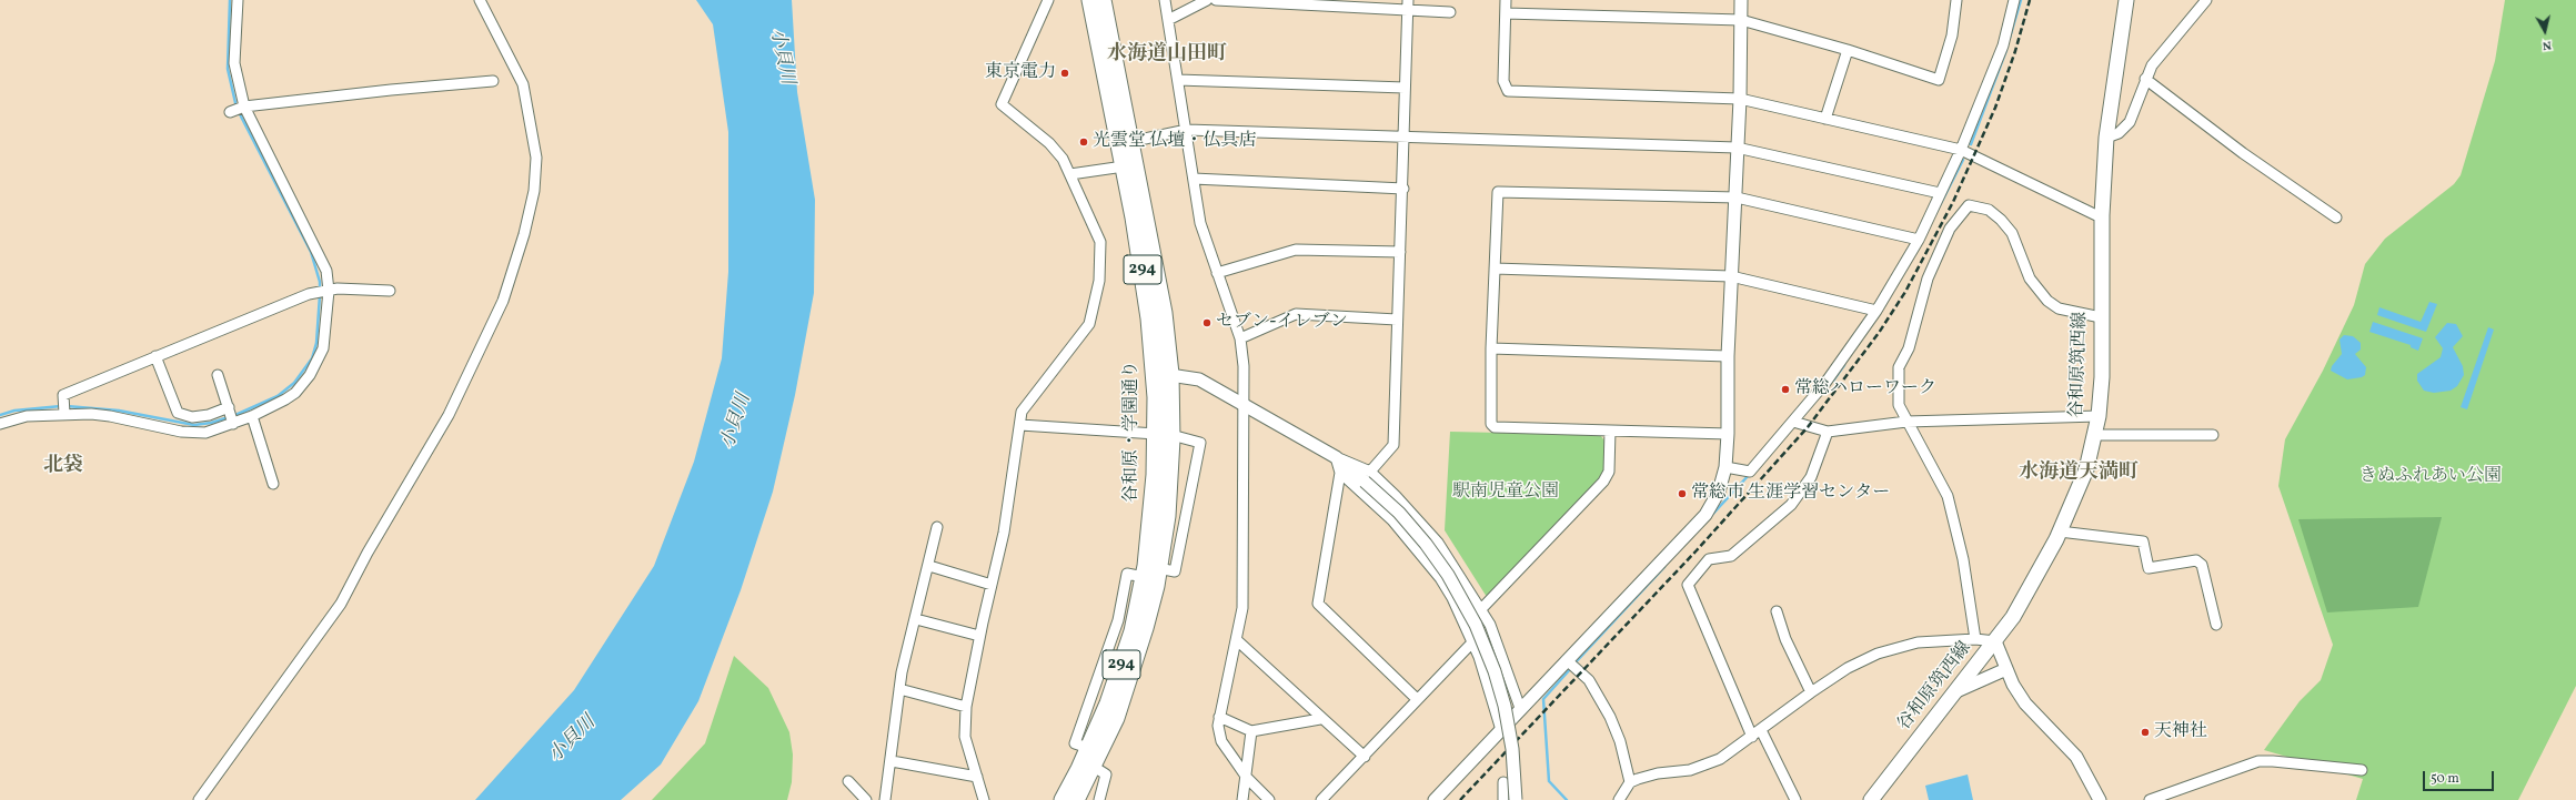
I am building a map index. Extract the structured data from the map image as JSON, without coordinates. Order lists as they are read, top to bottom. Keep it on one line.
{"streets":{"highway":["294","谷和原・学園通り"],"main road":["谷和原筑西線"]},"districts":["水海道山田町","北袋","水海道天満町"],"water":["小貝川"],"parks":["きぬふれあい公園","駅南児童公園"],"places":["東京電力","光雲堂 仏壇・仏具店","セブン-イレブン","常総ハローワーク","常総市 生涯学習センター","天神社"],"scale_bar":"50 m","north":"bottom"}
